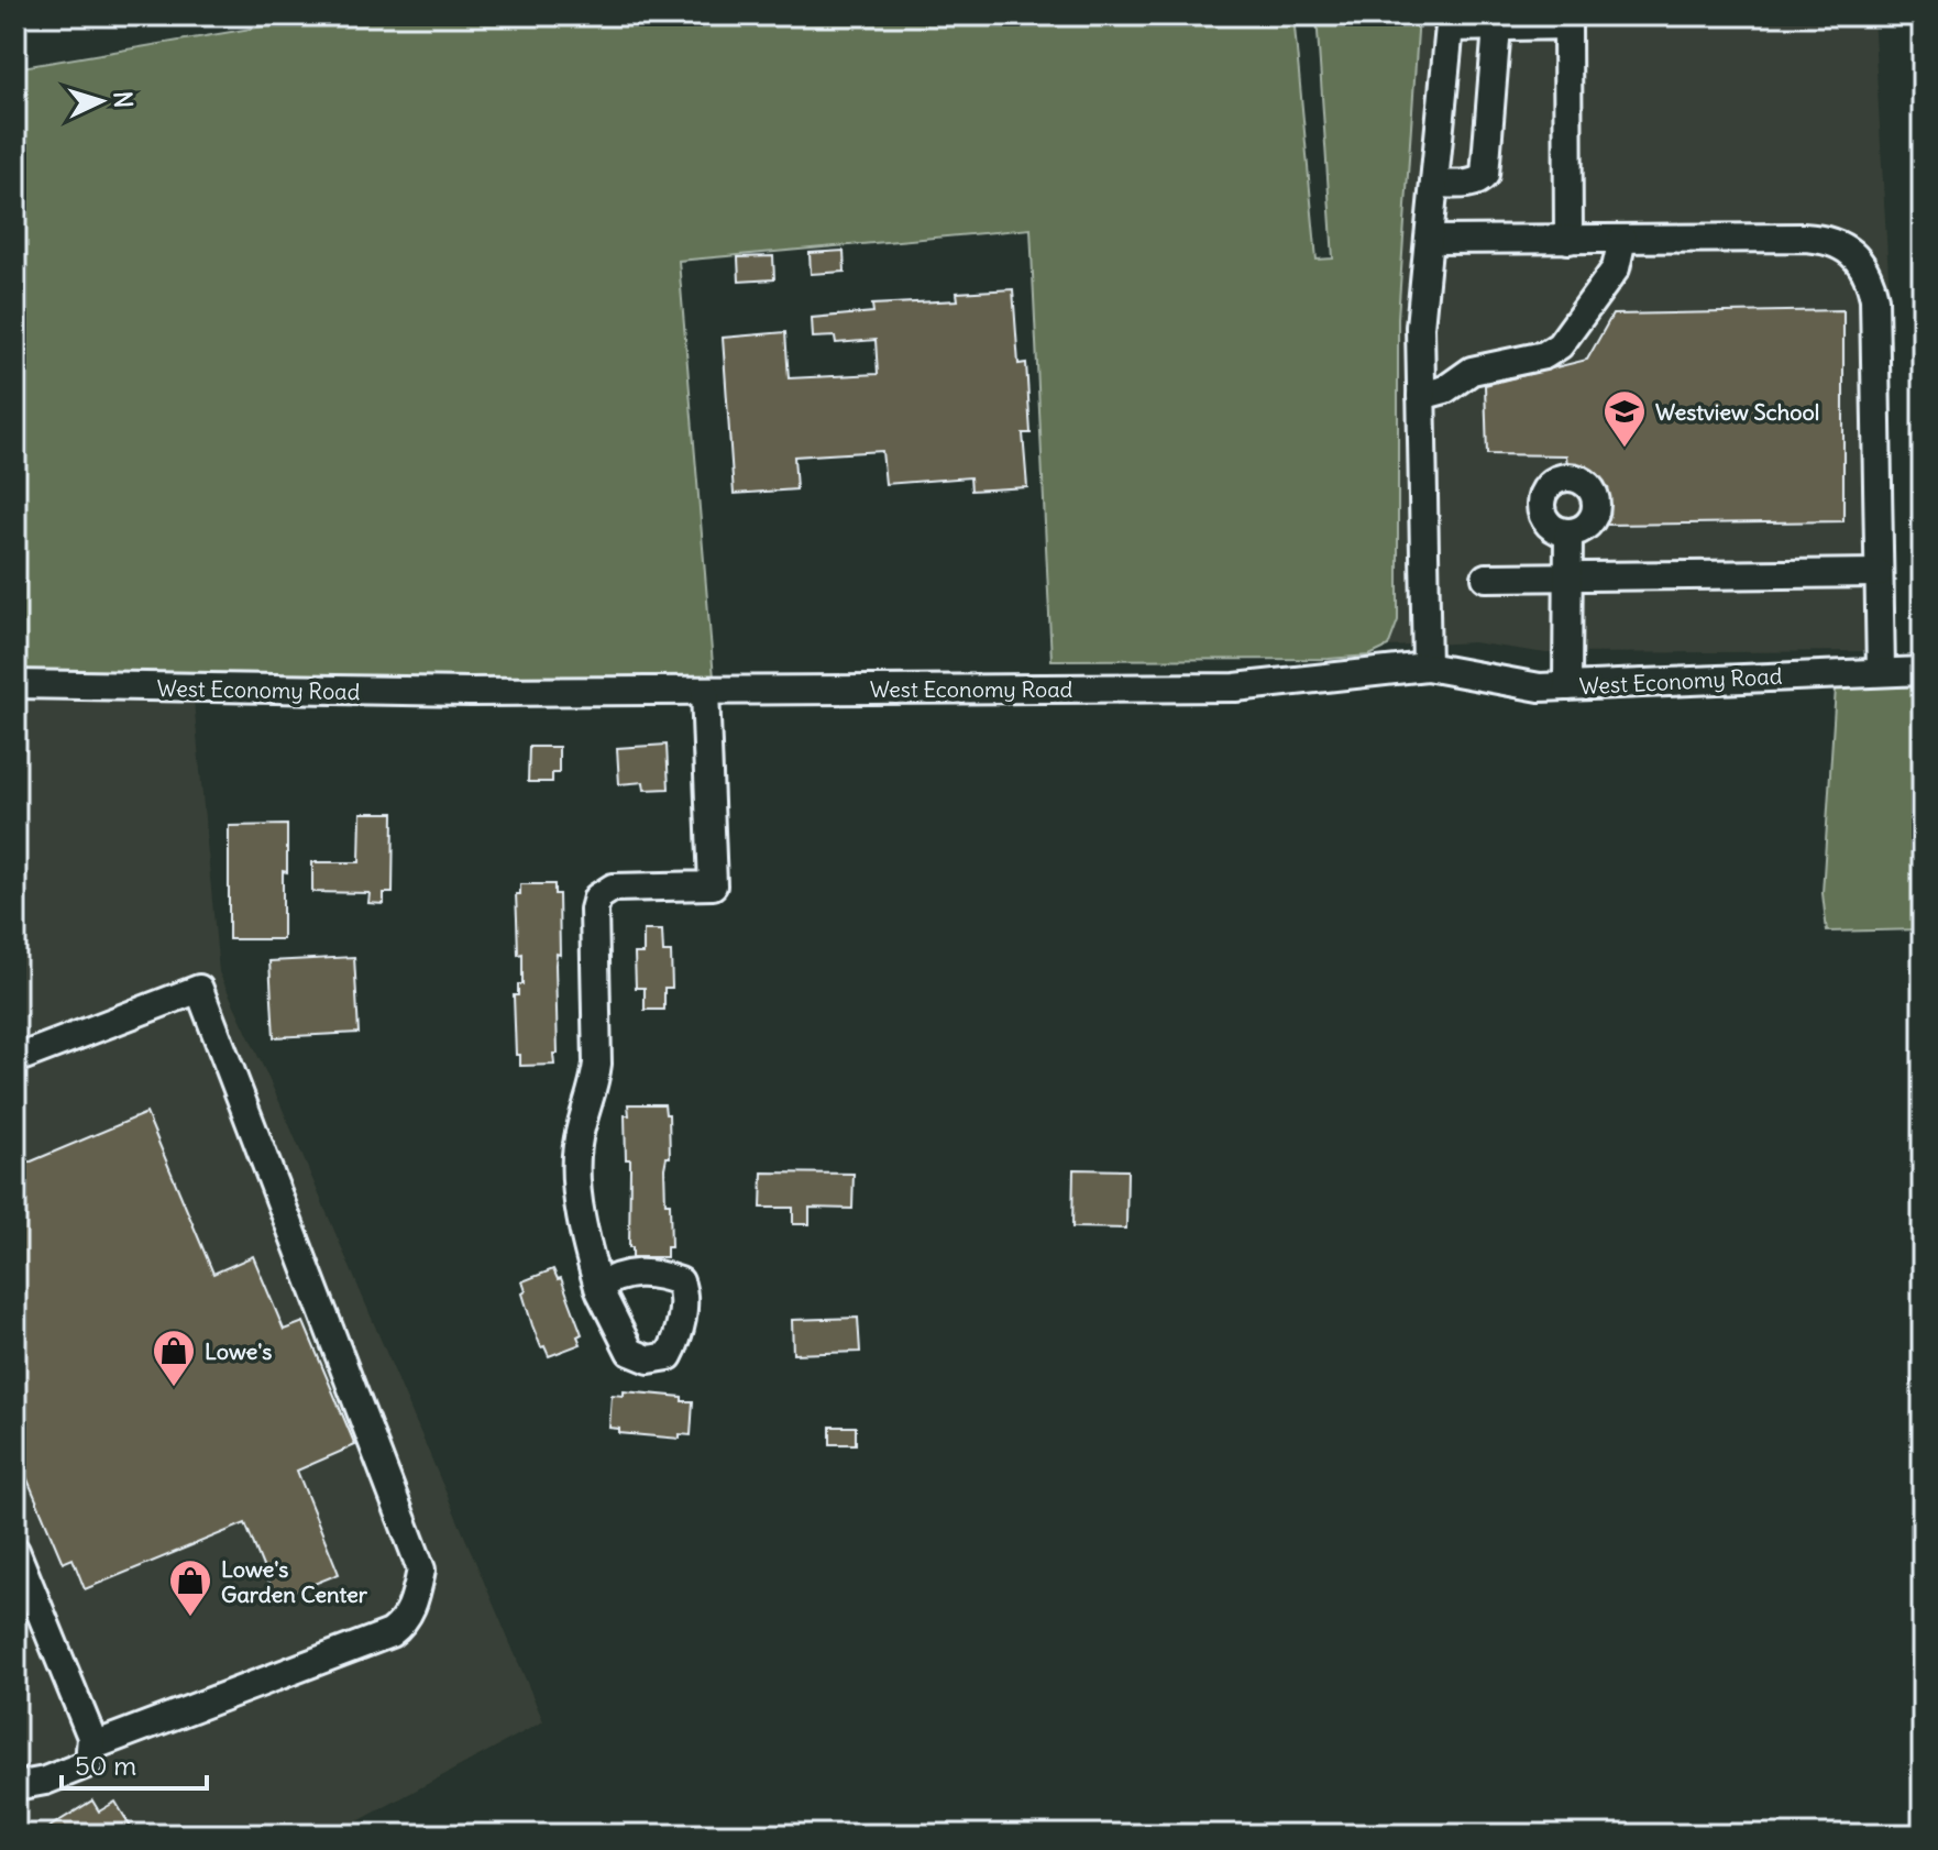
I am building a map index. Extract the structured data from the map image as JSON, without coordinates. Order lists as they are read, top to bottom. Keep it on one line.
{"streets":{"street":["West Economy Road"]},"places":{"school or university":["Westview School"],"shop":["Lowe's","Lowe's Garden Center"]},"scale_bar":"50 m","north":"right"}
